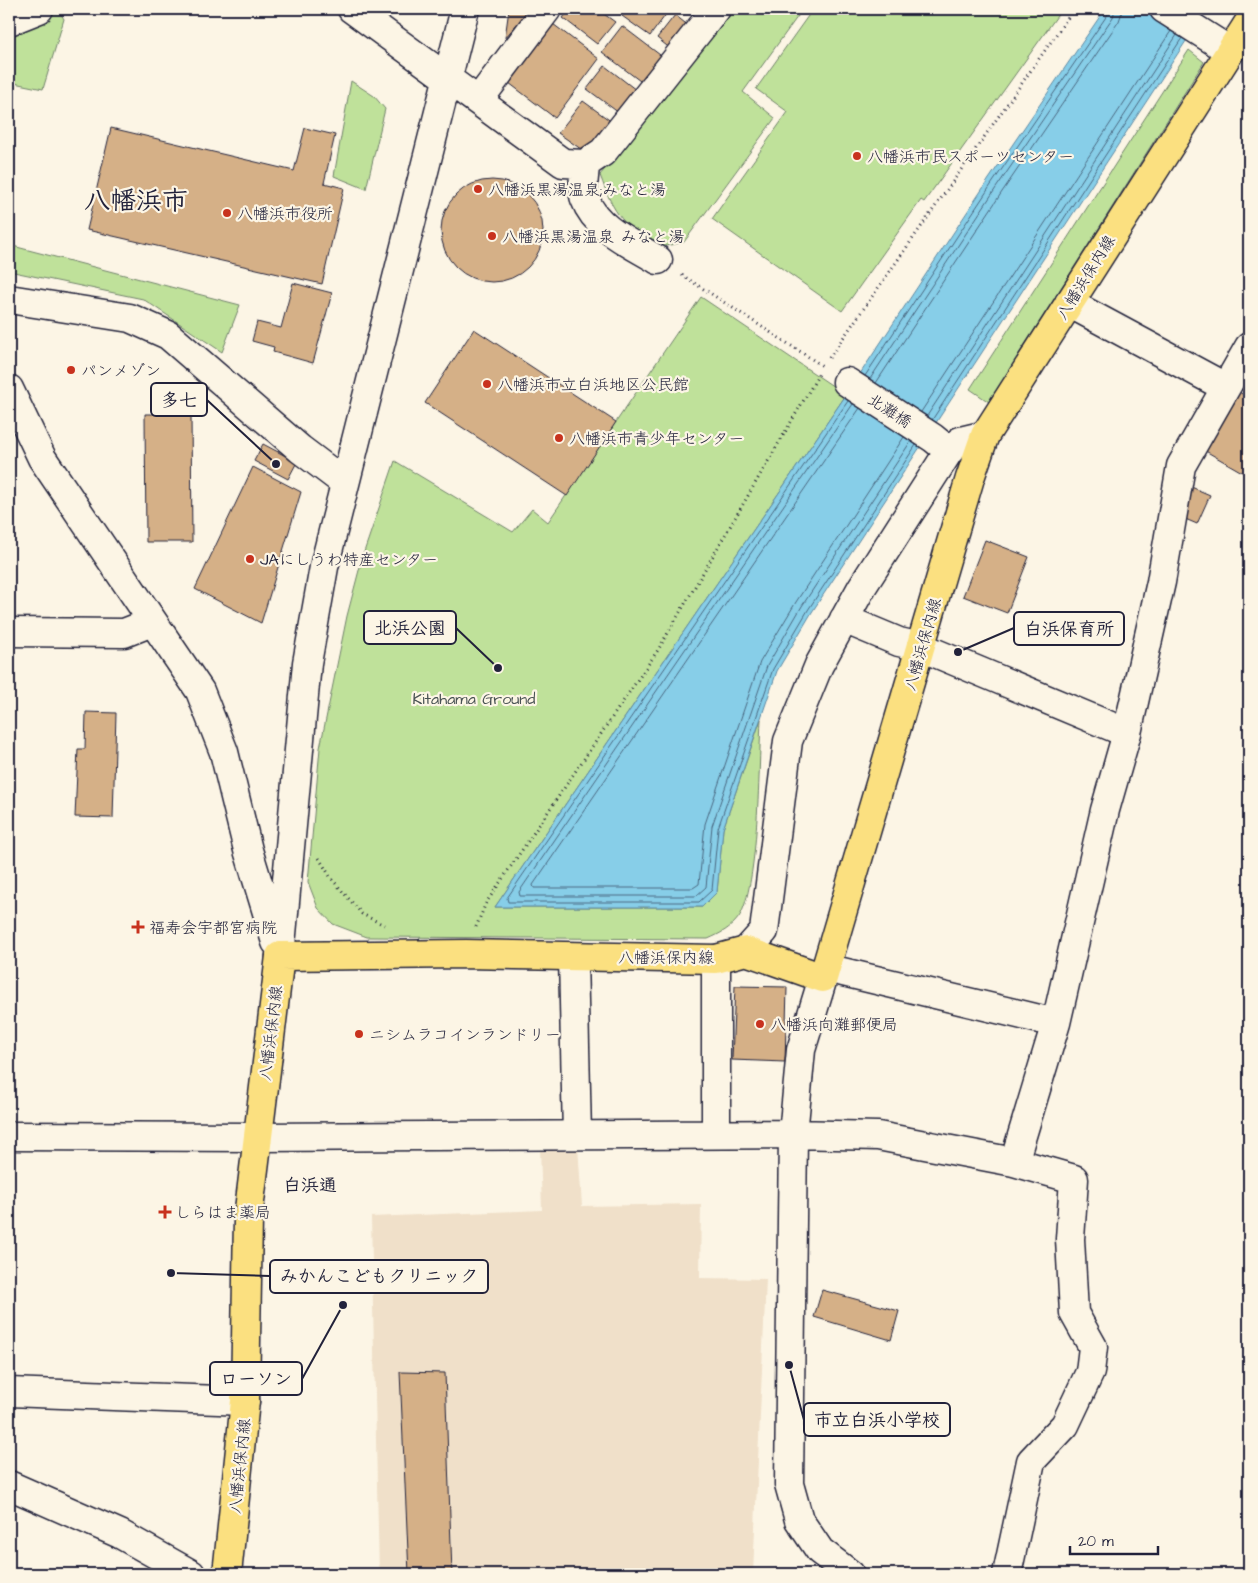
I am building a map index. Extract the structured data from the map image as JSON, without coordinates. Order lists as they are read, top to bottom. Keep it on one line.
{"streets":{"main road":["八幡浜保内線"],"street":["北灘橋"]},"districts":["八幡浜市","白浜通"],"parks":["Kitahama Ground"],"places":{"other":["八幡浜市民スポーツセンター","八幡浜黒湯温泉;みなと湯","八幡浜市役所","八幡浜黒湯温泉 みなと湯","パンメゾン","八幡浜市立白浜地区公民館","八幡浜市青少年センター","多七","JAにしうわ特産センター","白浜保育所","北浜公園","八幡浜向灘郵便局","ニシムラコインランドリー","みかんこどもクリニック","ローソン","市立白浜小学校"],"health":["福寿会宇都宮病院","しらはま薬局"]},"scale_bar":"20 m"}
